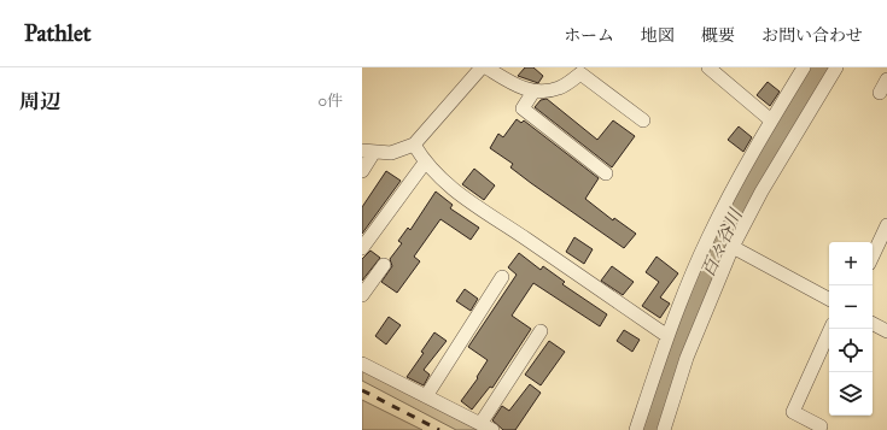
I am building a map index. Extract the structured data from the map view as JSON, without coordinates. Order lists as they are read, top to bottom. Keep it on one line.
{"water":["百々谷川"],"page":{"header":"Pathlet","nav":["ホーム","地図","概要","お問い合わせ"],"heading":["周辺","0件"],"map_buttons":["+","−"]}}
